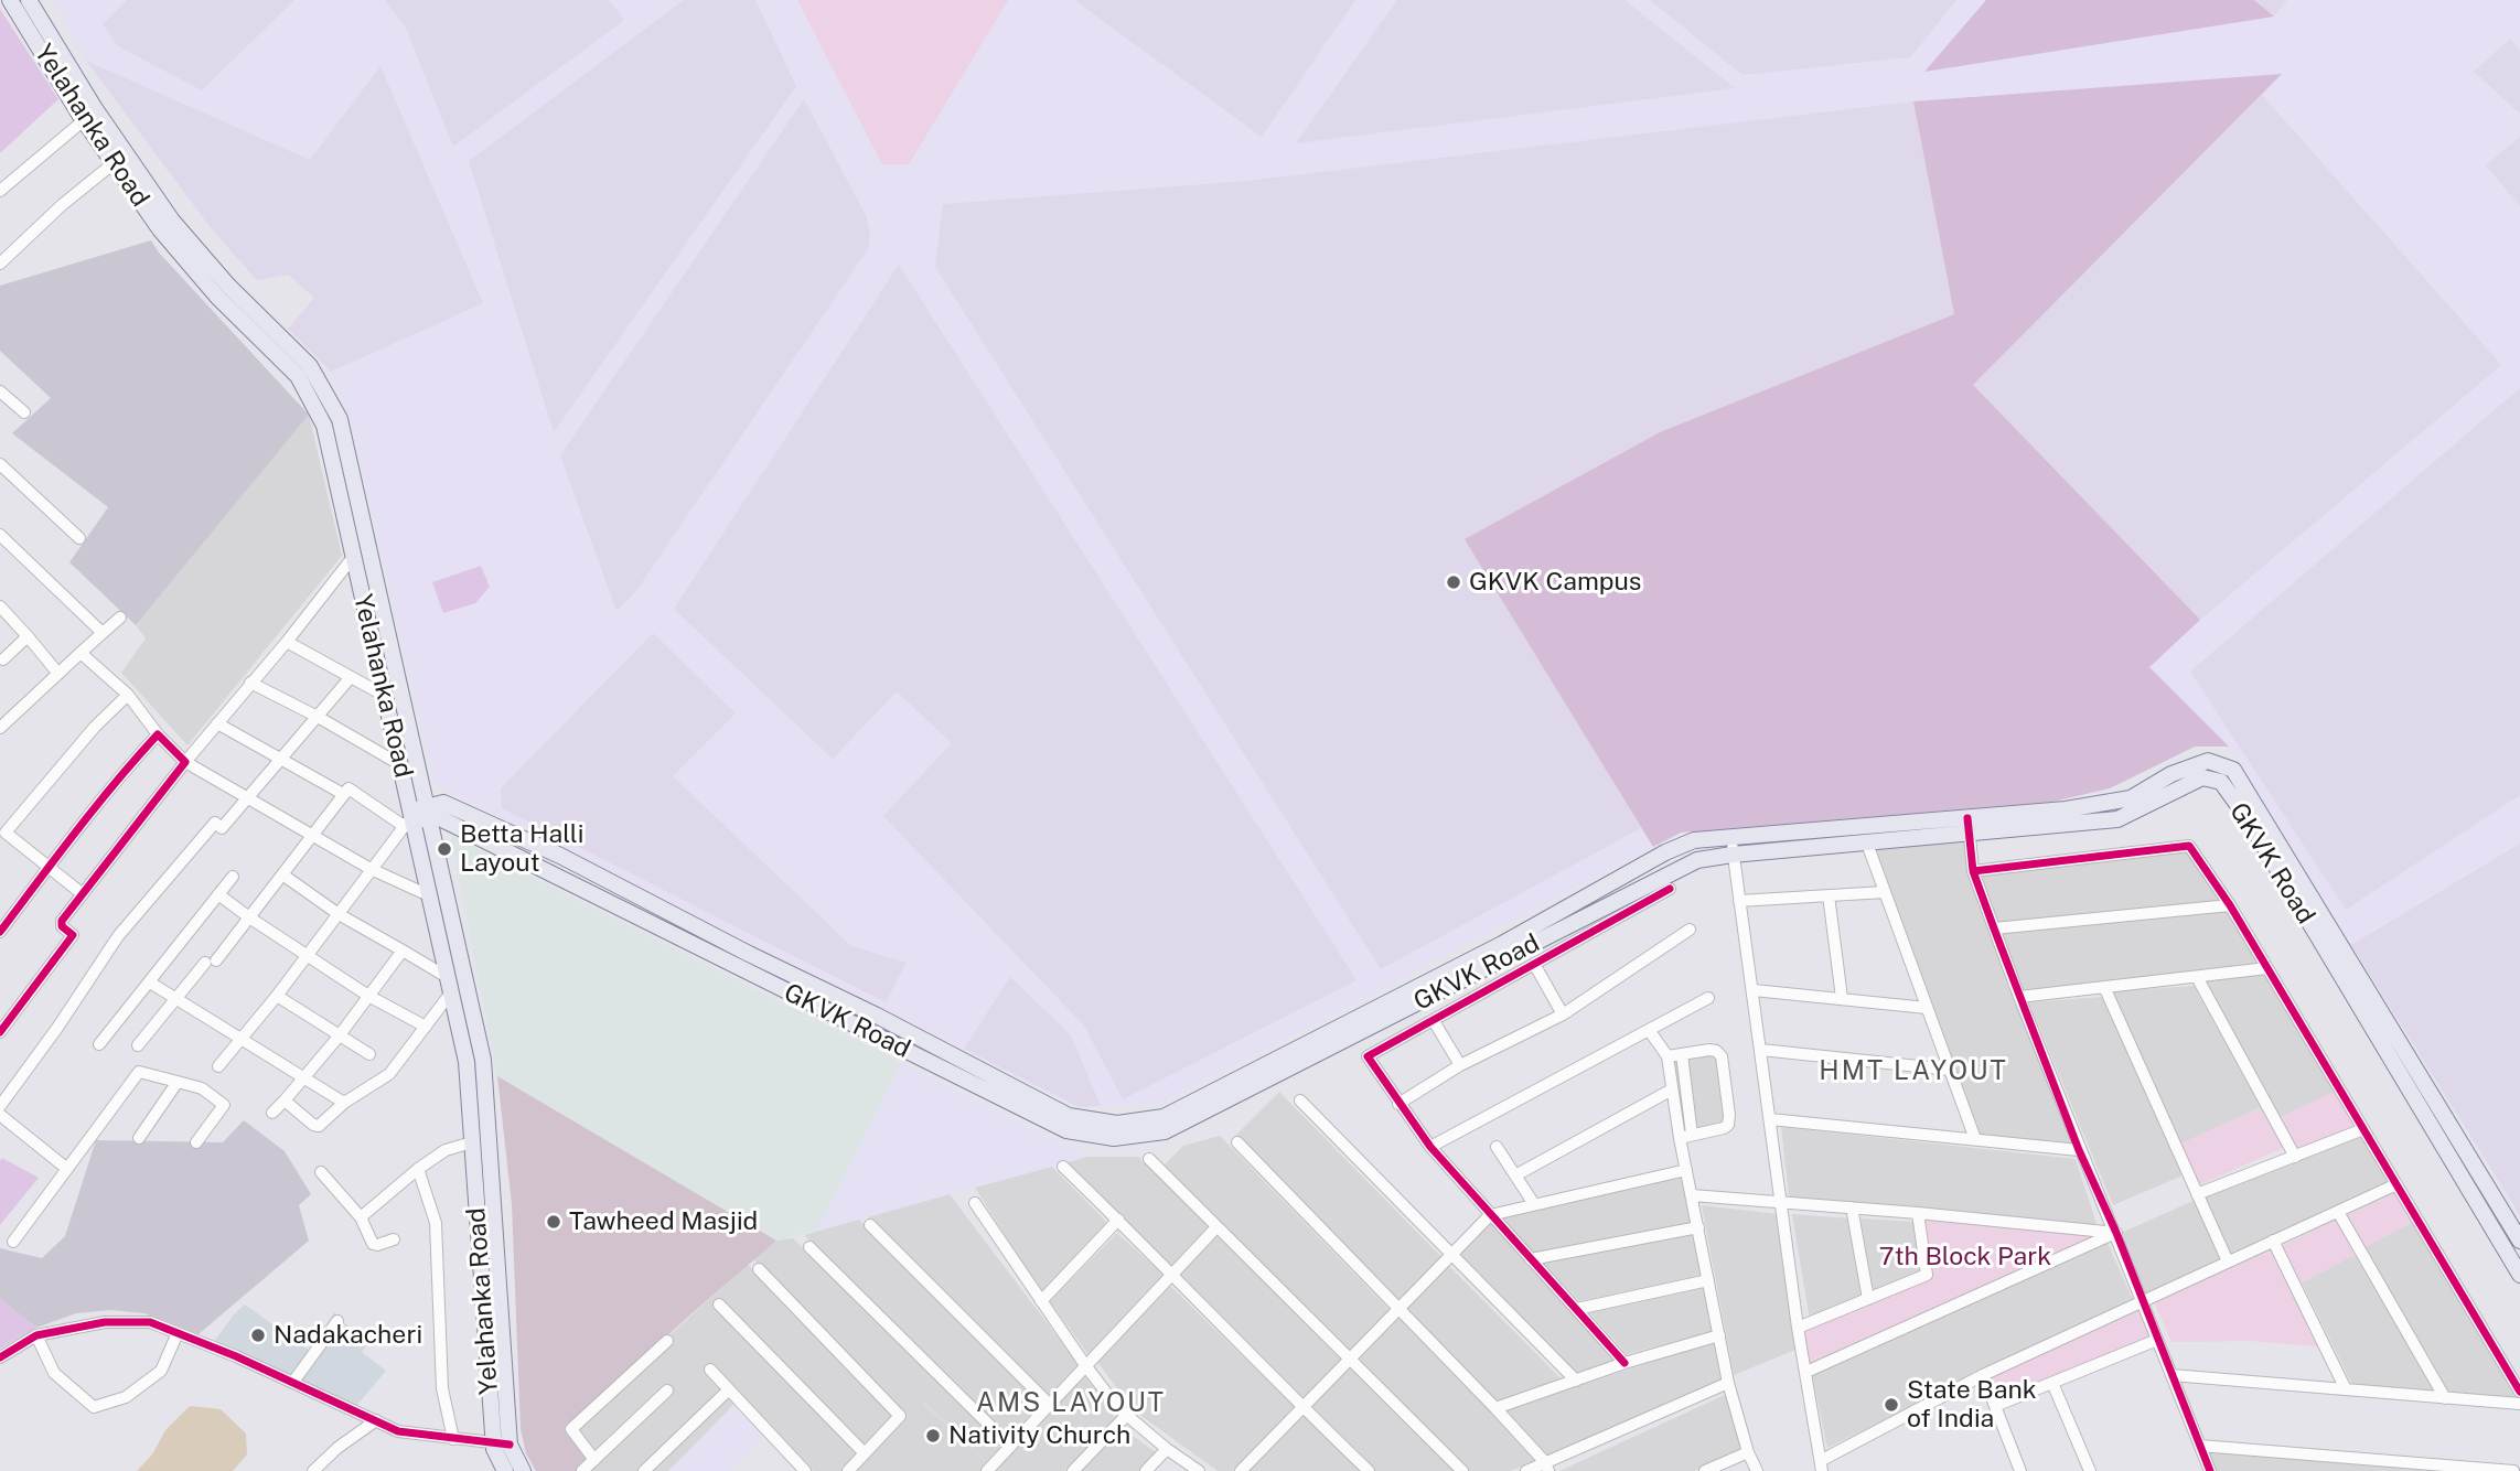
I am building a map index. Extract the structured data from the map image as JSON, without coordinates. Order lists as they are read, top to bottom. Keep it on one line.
{"streets":{"main road":["Yelahanka Road","GKVK Road"]},"crossings":[["Yelahanka Road","GKVK Road"]],"districts":["HMT LAYOUT","AMS LAYOUT"],"parks":["7th Block Park"],"places":["GKVK Campus","Betta Halli Layout","Tawheed Masjid","Nadakacheri","State Bank of India","Nativity Church"]}
